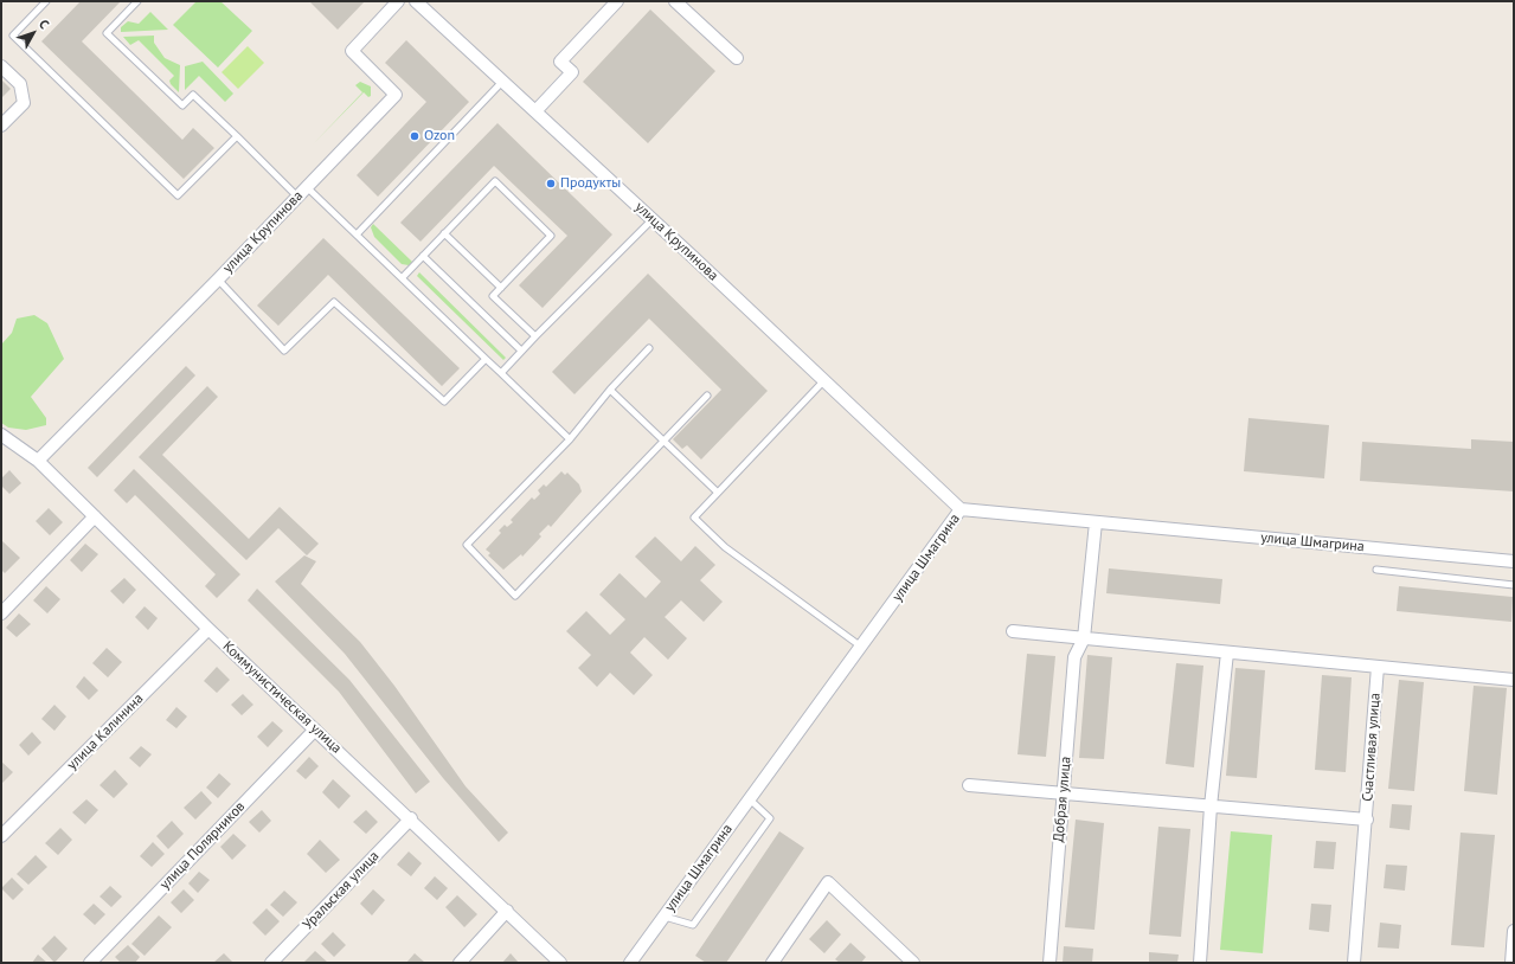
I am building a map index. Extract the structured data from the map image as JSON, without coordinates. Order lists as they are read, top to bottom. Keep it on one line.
{"streets":{"street":["улица Крупинова","улица Шмагрина","Коммунистическая улица","улица Калинина","Счастливая улица","Добрая улица","улица Полярников","Уральская улица"]},"crossings":[["улица Крупинова","улица Шмагрина"],["улица Крупинова","Коммунистическая улица"],["улица Шмагрина","Добрая улица"],["Коммунистическая улица","улица Калинина"],["Коммунистическая улица","улица Полярников"],["Коммунистическая улица","Уральская улица"]],"places":["Ozon","Продукты"],"north":"top right"}
